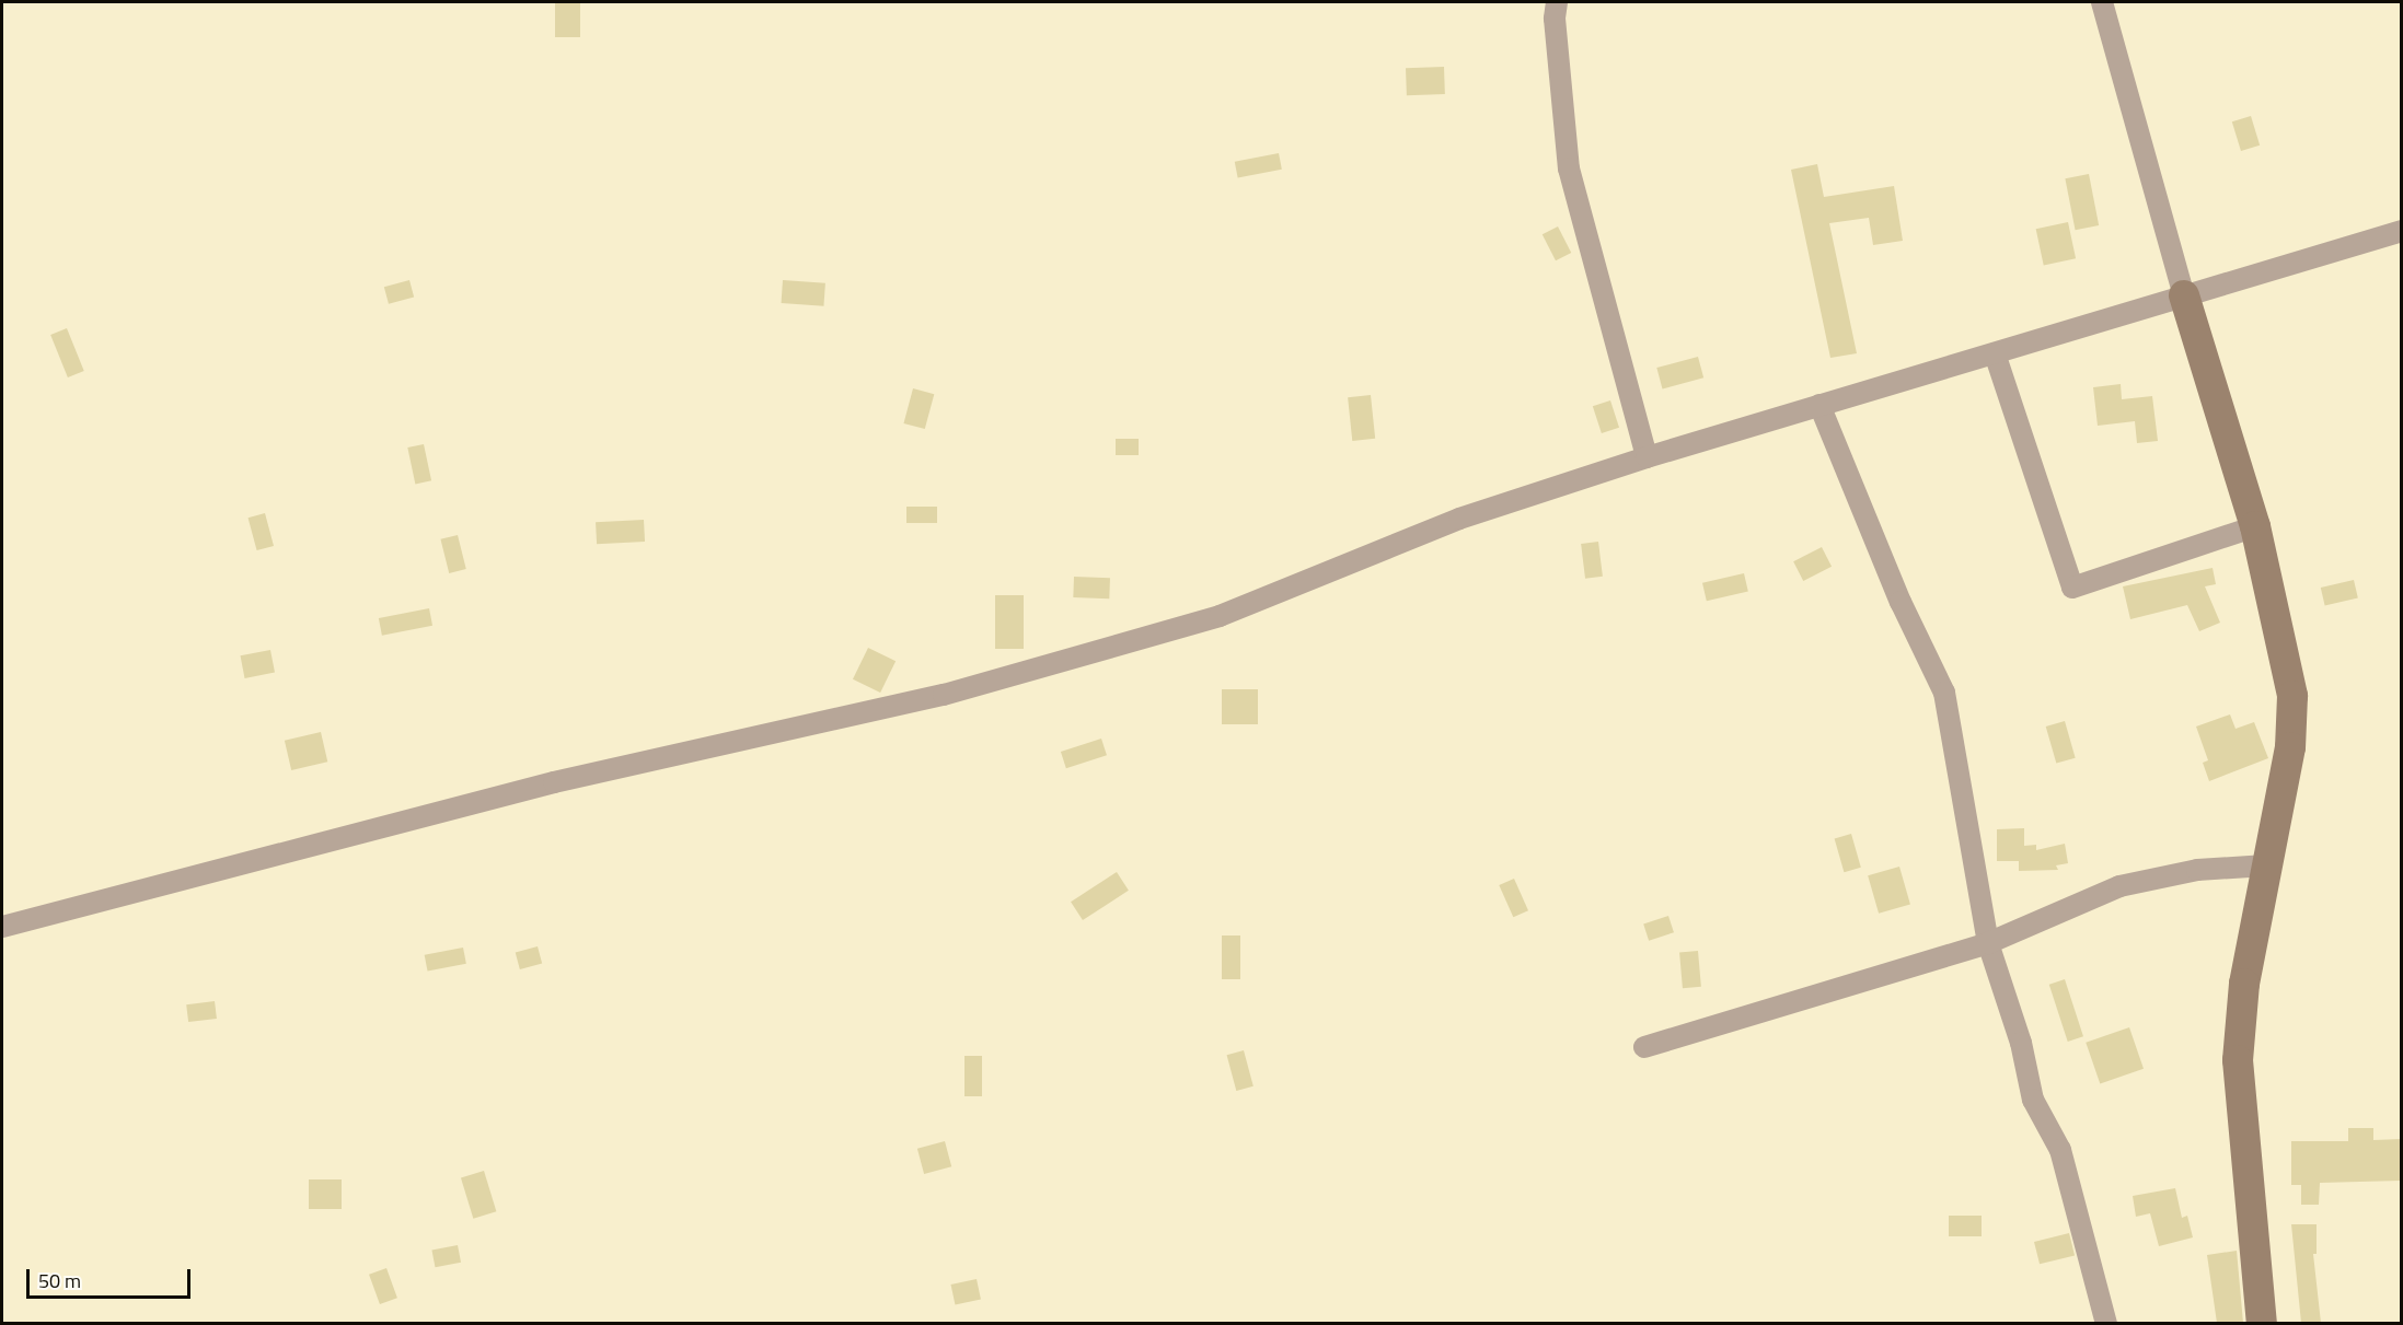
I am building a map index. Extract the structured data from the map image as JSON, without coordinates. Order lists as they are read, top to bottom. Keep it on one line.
{"scale_bar":"50 m"}
